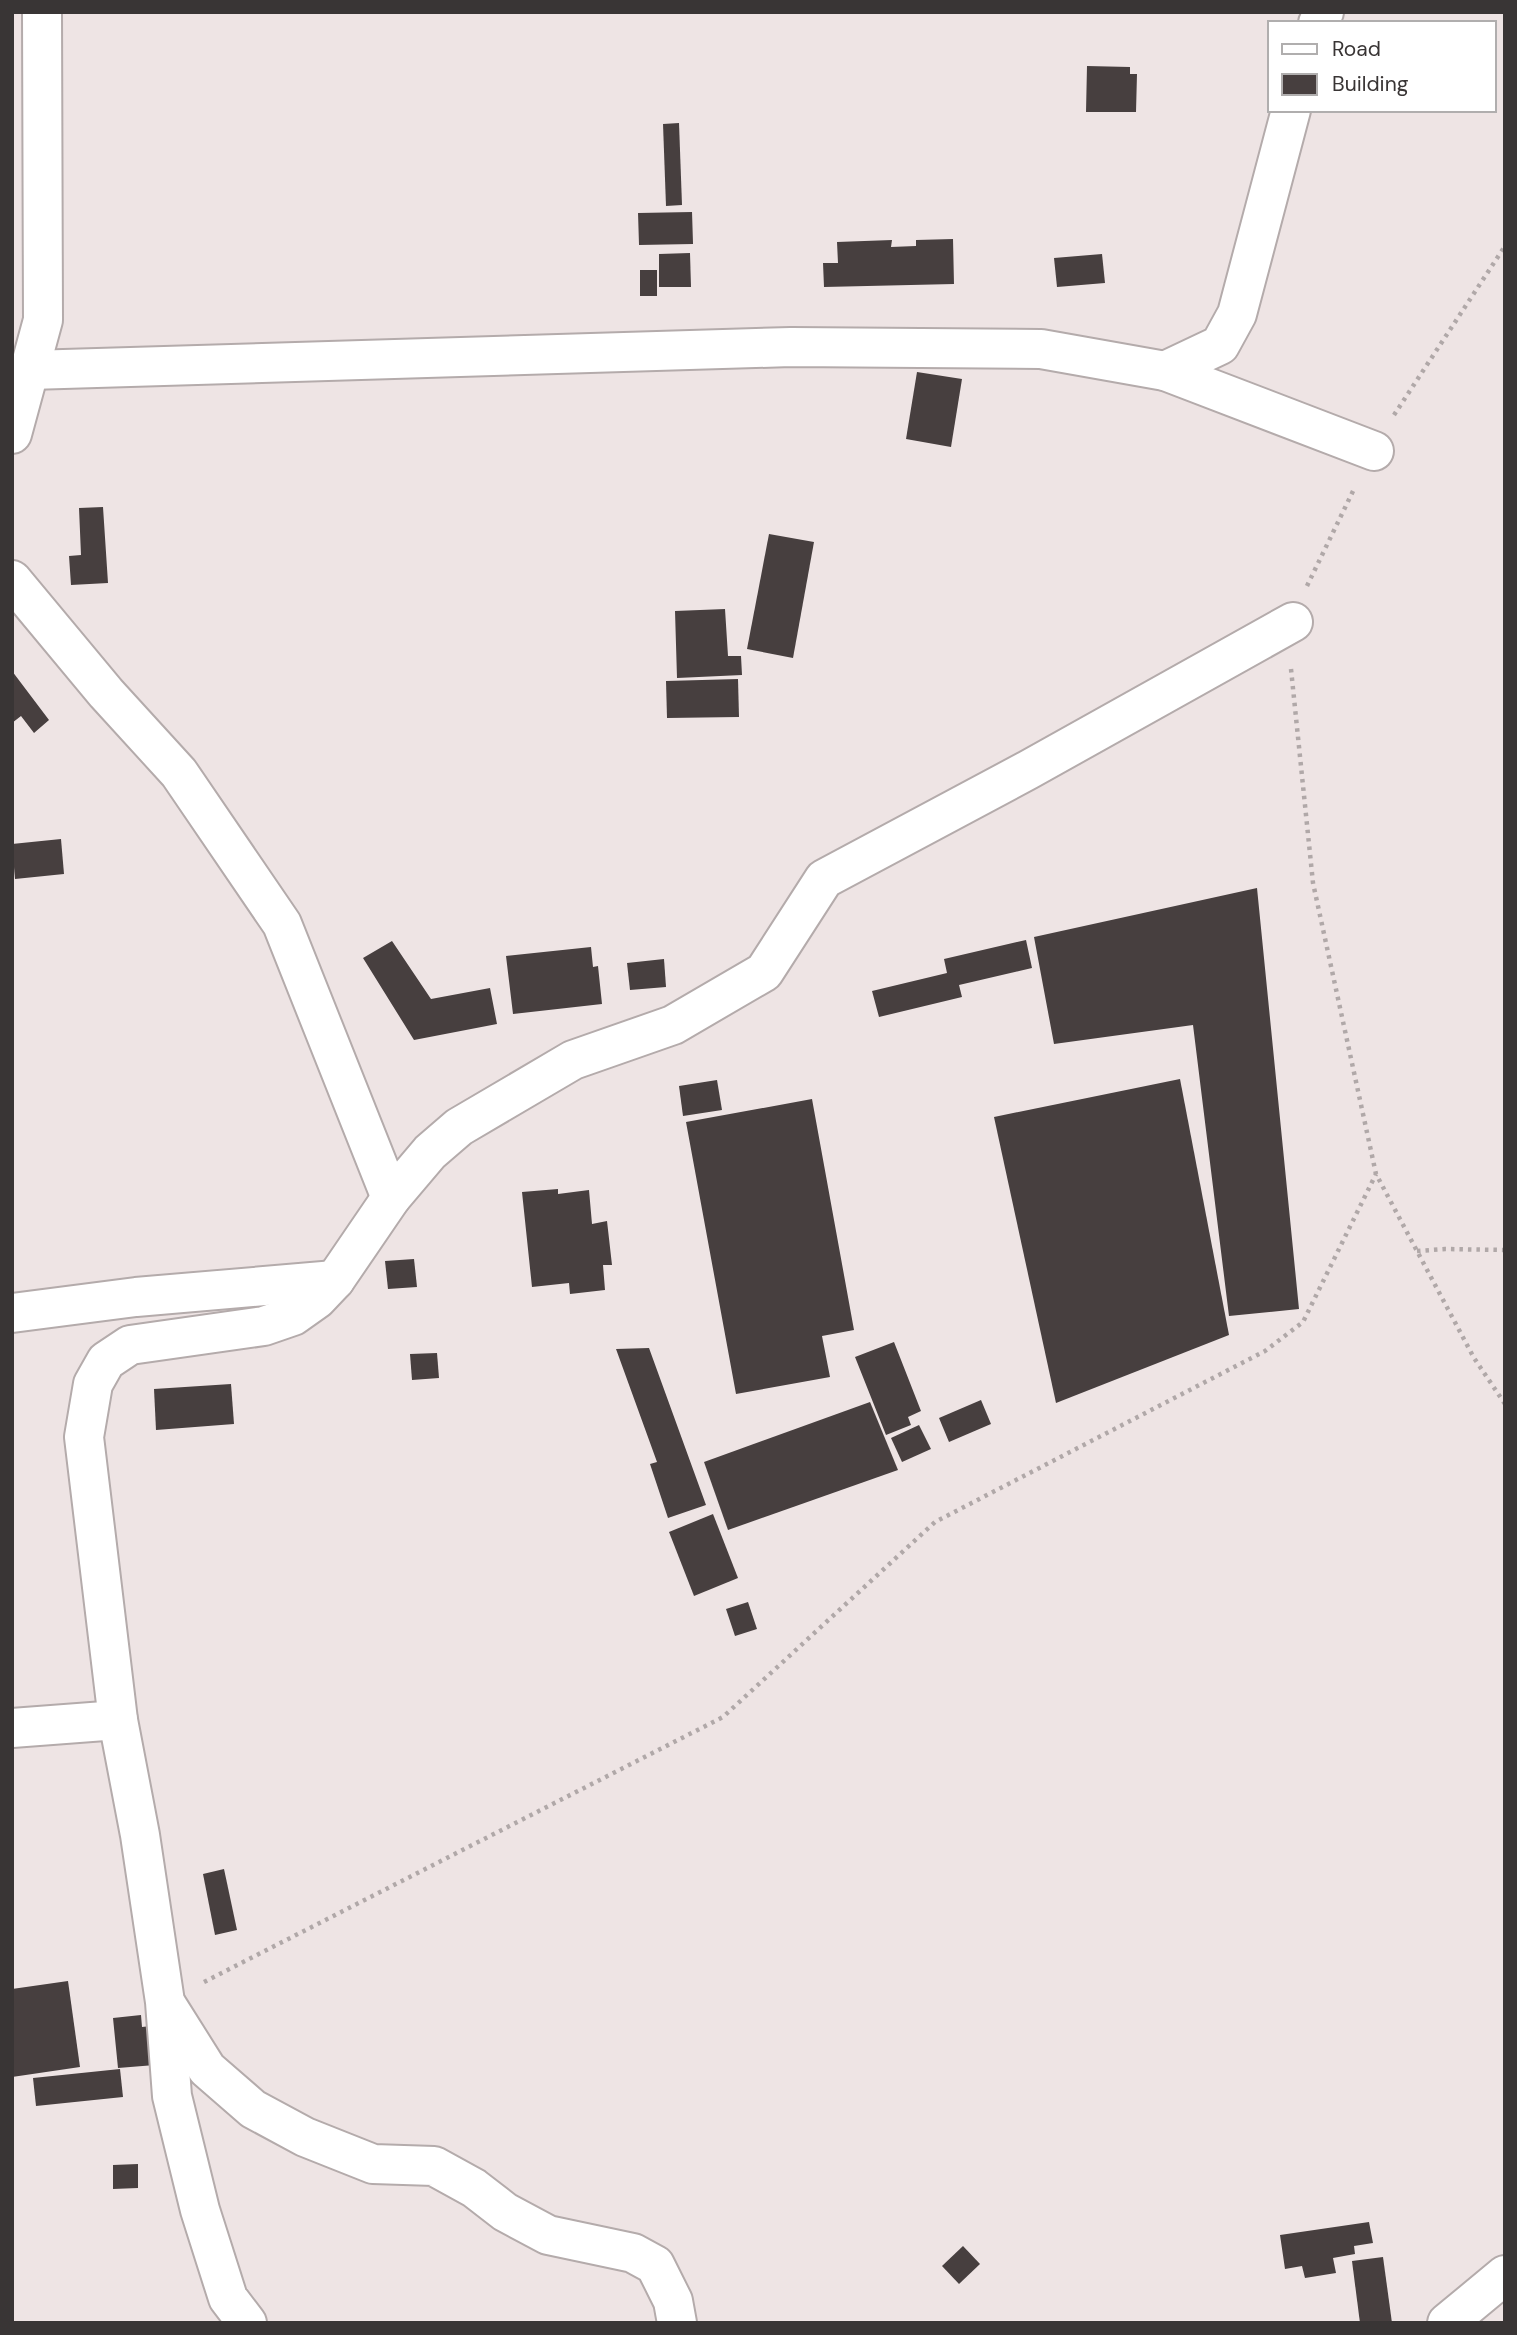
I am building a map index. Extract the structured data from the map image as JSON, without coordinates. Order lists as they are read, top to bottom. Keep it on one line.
{"legend":["Road","Building"]}
